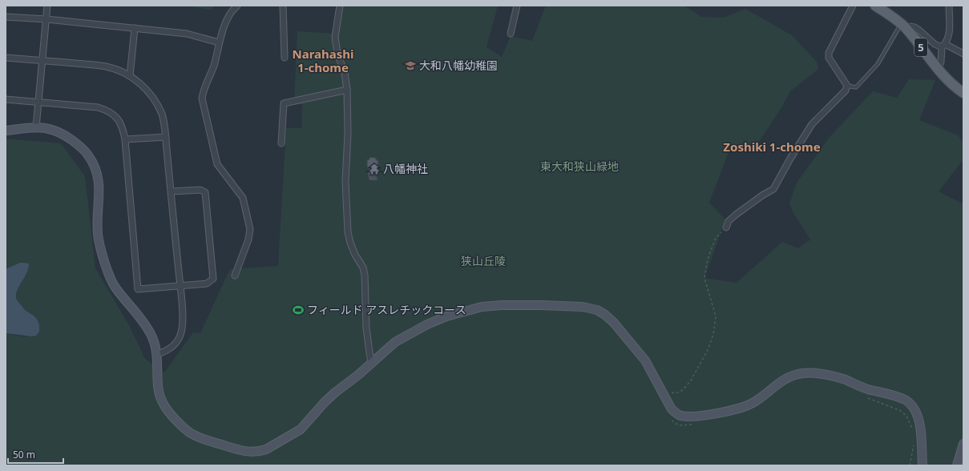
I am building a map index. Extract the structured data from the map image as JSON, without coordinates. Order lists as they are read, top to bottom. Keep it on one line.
{"streets":{"main road":["5"]},"districts":["Narahashi 1-chome","Zoshiki 1-chome"],"parks":["東大和狭山緑地","狭山丘陵"],"places":{"school or university":["大和八幡幼稚園"],"temple":["八幡神社"],"sports":["フィールド アスレチックコース"]},"scale_bar":"50 m"}
